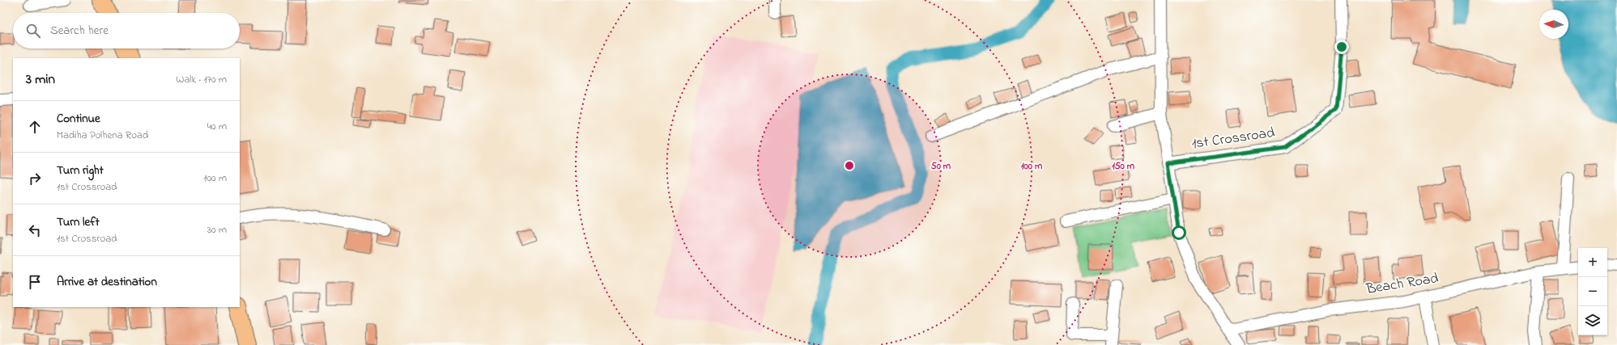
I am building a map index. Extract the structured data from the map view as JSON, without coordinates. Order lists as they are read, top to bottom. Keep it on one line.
{"streets":{"street":["1st Crossroad","Beach Road"]},"north":"left","page":{"search":"Search here","heading":["3 min","Walk · 170 m"],"list":[["Continue","Madiha Polhena Road","40 m"],["Turn right","1st Crossroad","100 m"],["Turn left","1st Crossroad","30 m"],"Arrive at destination"],"map_buttons":["+","−"]},"rings":["50 m","100 m","150 m"]}
